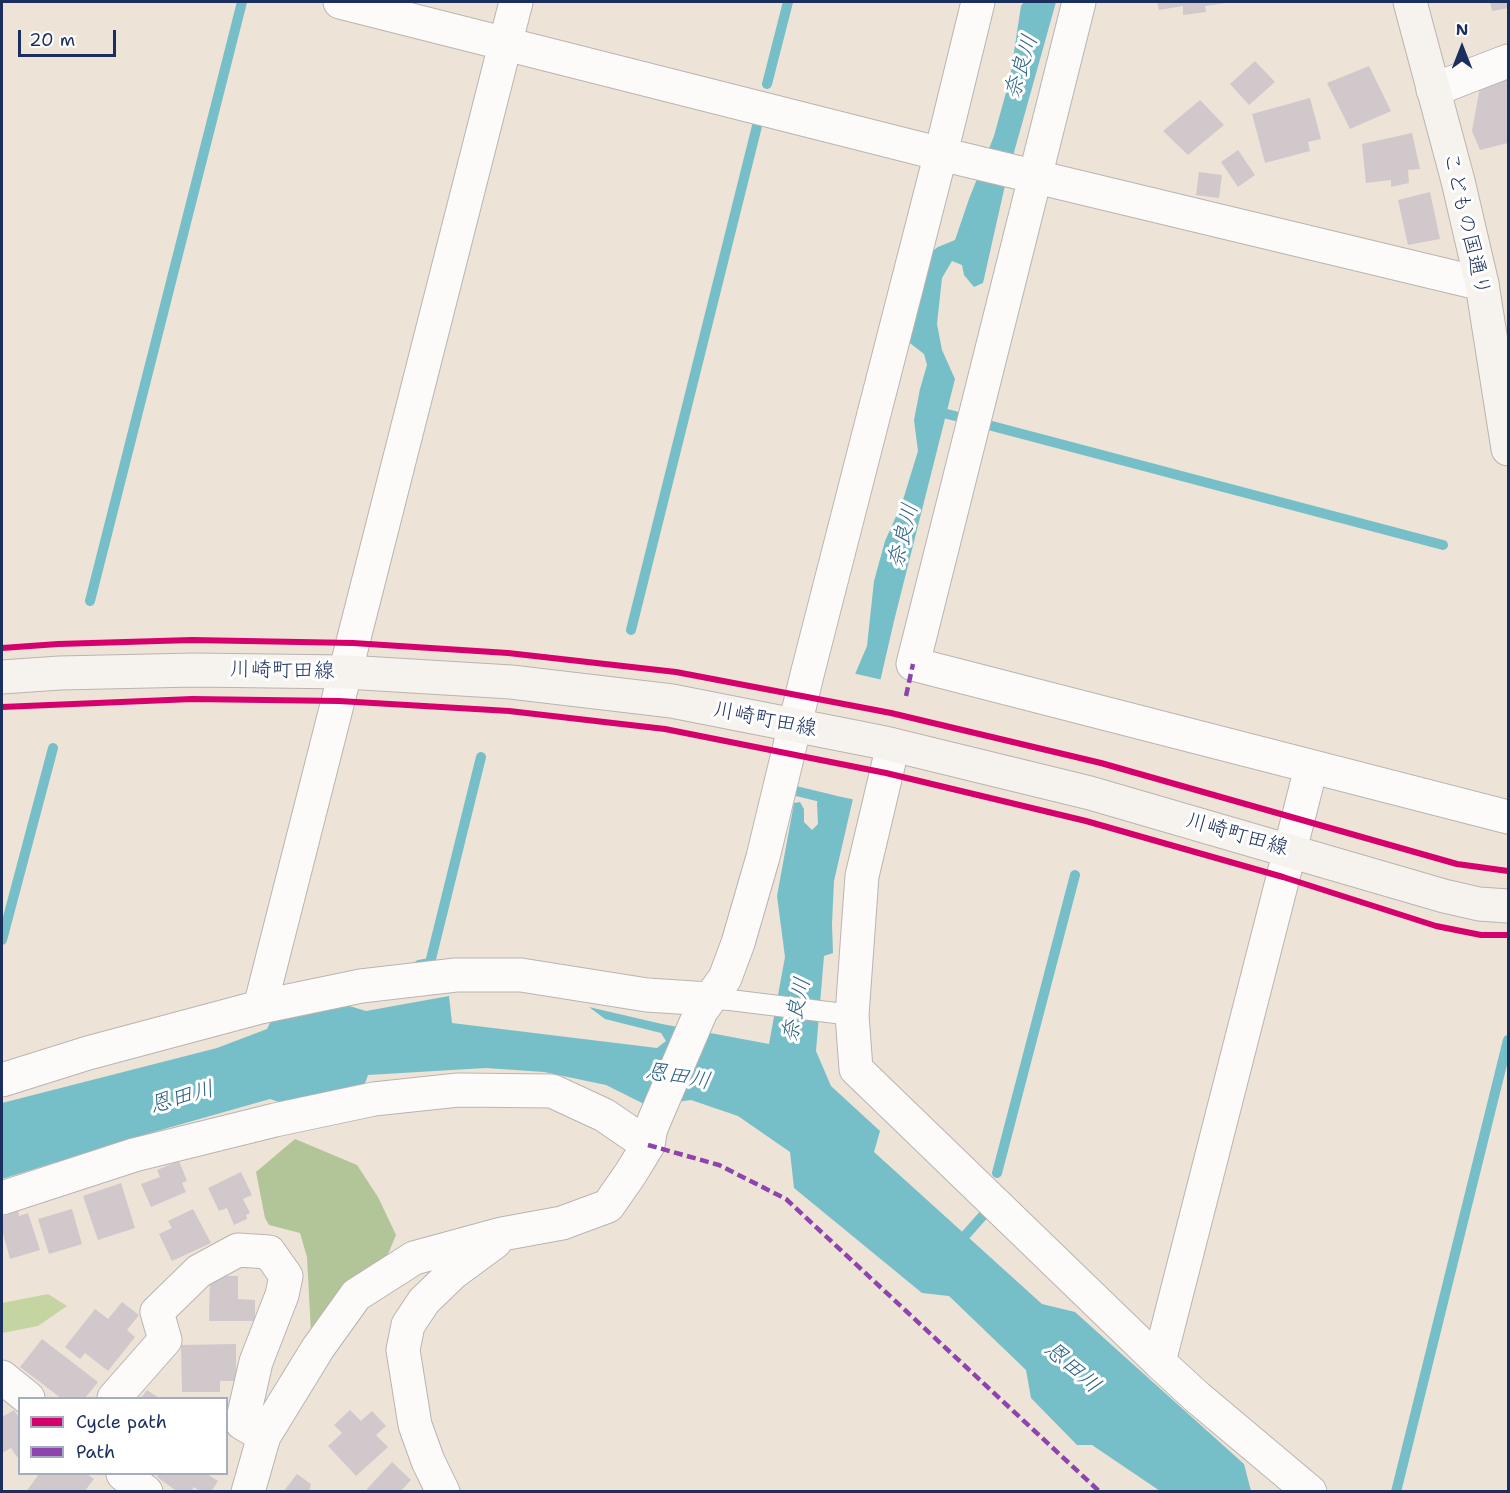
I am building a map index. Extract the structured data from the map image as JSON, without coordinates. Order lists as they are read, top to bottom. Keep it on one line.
{"streets":{"main road":["こどもの国通り","川崎町田線"]},"water":["奈良川","恩田川"],"legend":["Cycle path","Path"],"scale_bar":"20 m","north":"top"}
